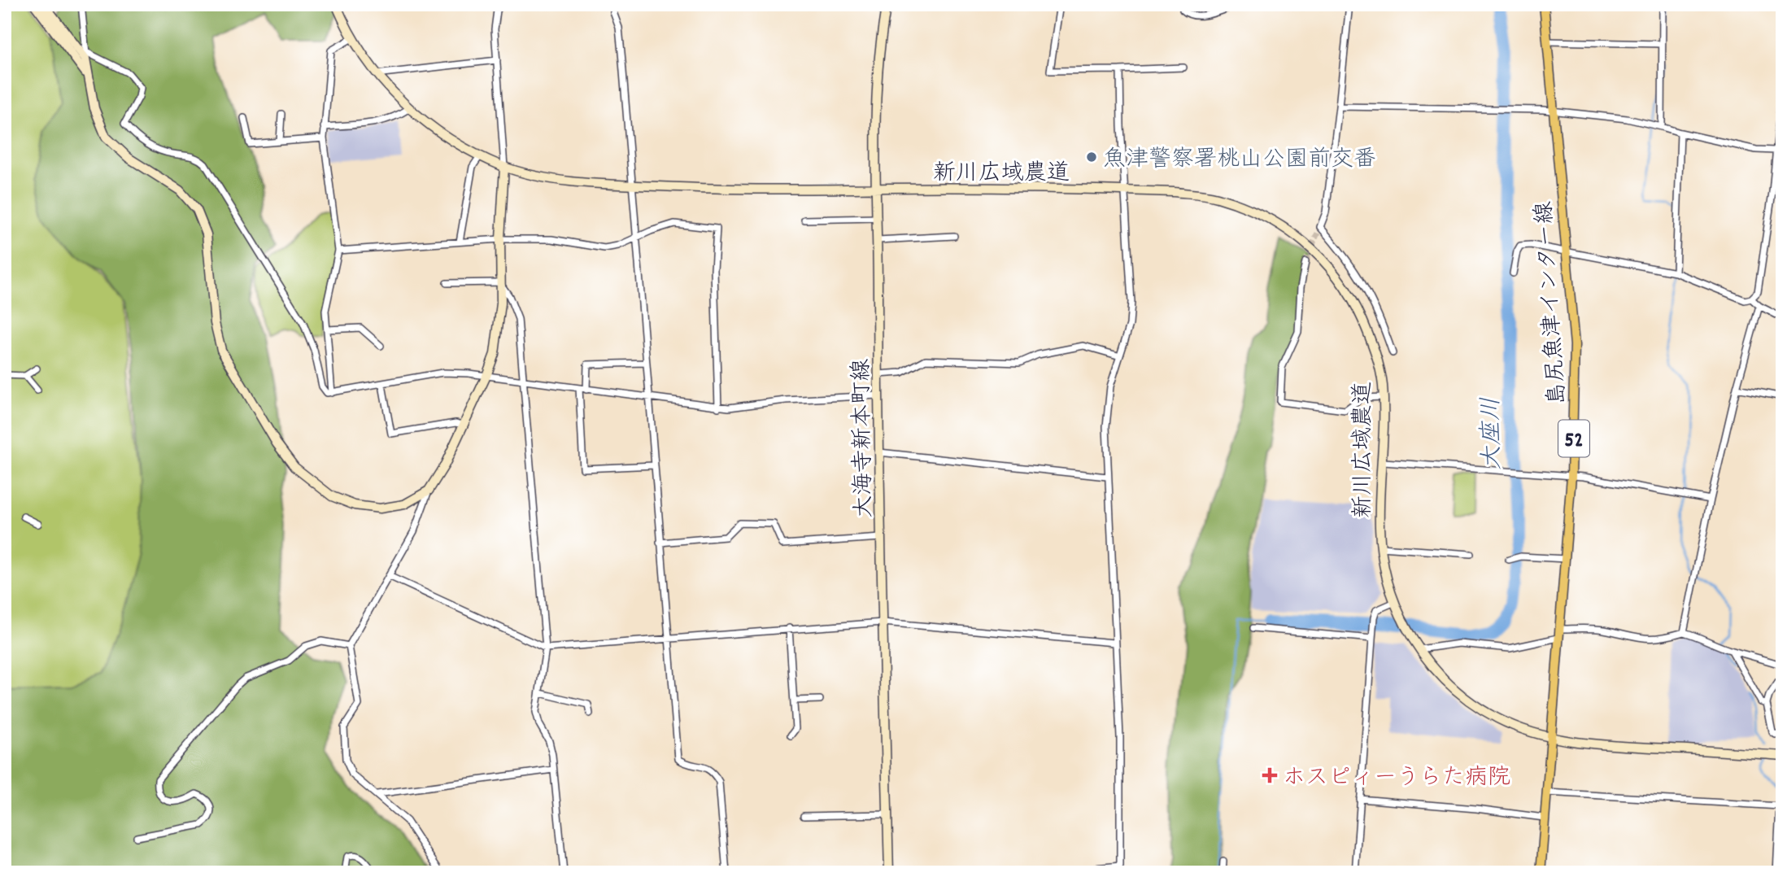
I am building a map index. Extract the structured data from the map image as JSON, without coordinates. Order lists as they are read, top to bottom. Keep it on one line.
{"streets":{"main road":["島尻魚津インター線","52"],"street":["新川広域農道","大海寺新本町線"]},"crossings":[["新川広域農道","島尻魚津インター線"],["新川広域農道","大海寺新本町線"]],"water":["大座川"],"places":{"other":["魚津警察署桃山公園前交番"],"health":["ホスピィーうらた病院"]}}
